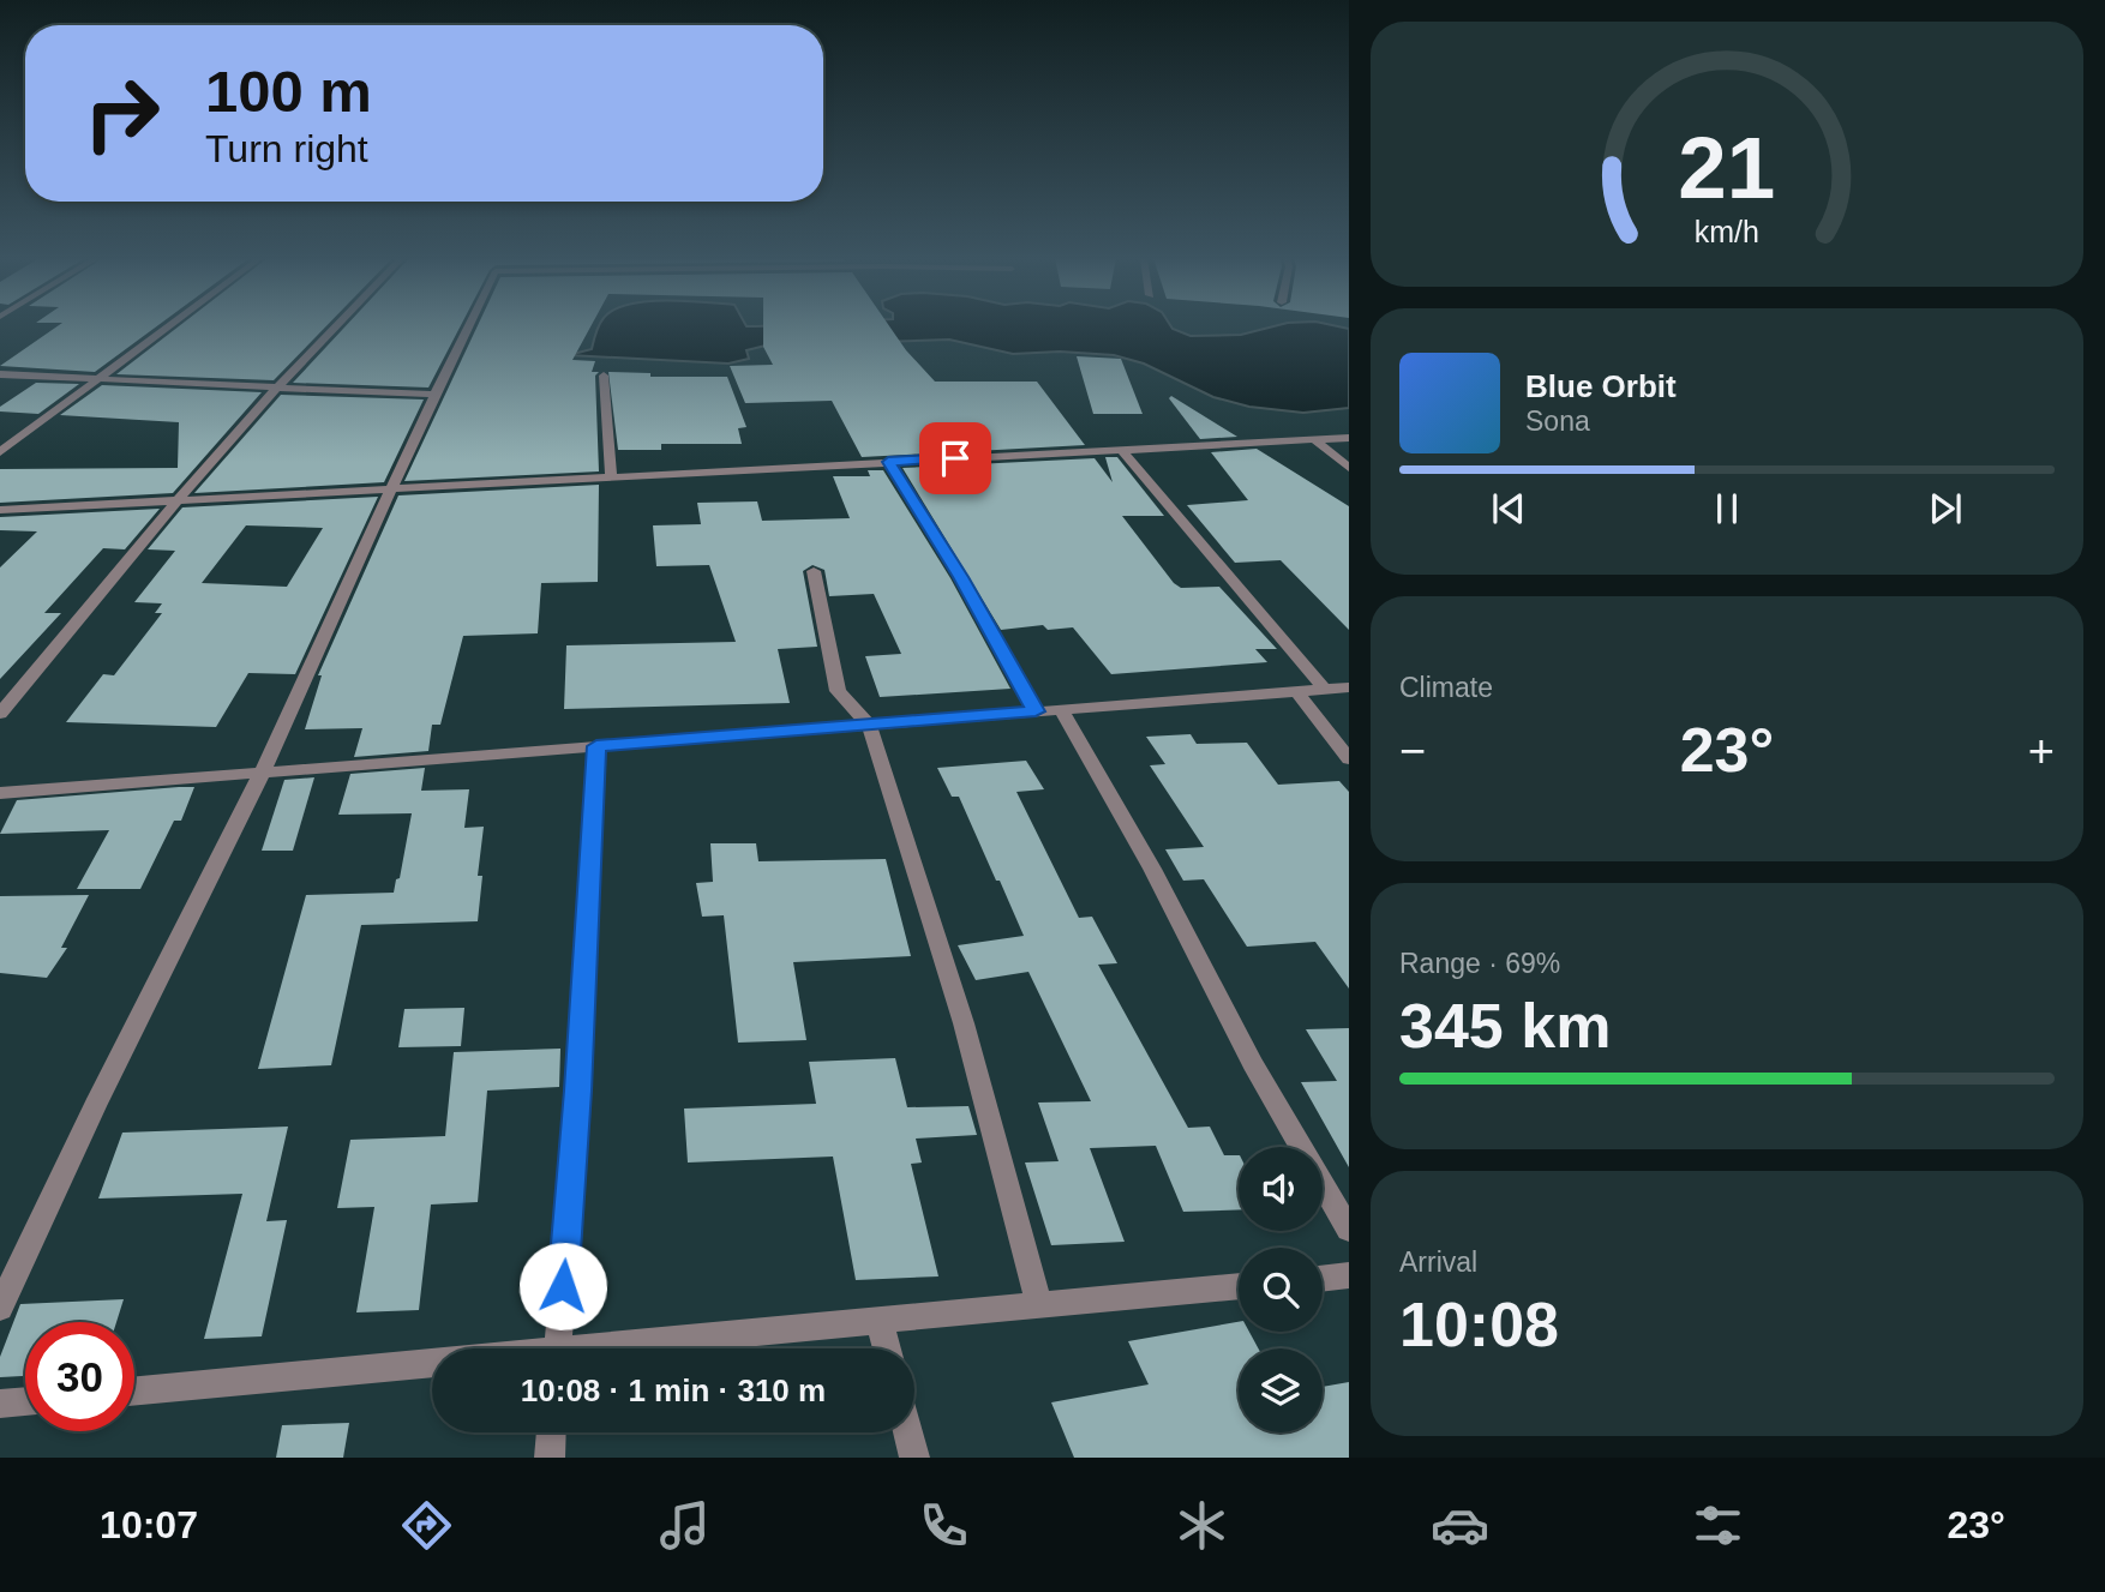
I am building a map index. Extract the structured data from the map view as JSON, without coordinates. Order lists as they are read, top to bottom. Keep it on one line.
{"page":{"turn":["100 m","Turn right"],"song":["Blue Orbit","Sona"],"tile":["Climate",["Range · 69%","345 km"],["Arrival","10:08"]],"heat":["−","23°","+"],"limit":"30","trip":"10:08 · 1 min · 310 m","tabs":["10:07","23°"],"gauge":["21","km/h"]}}
